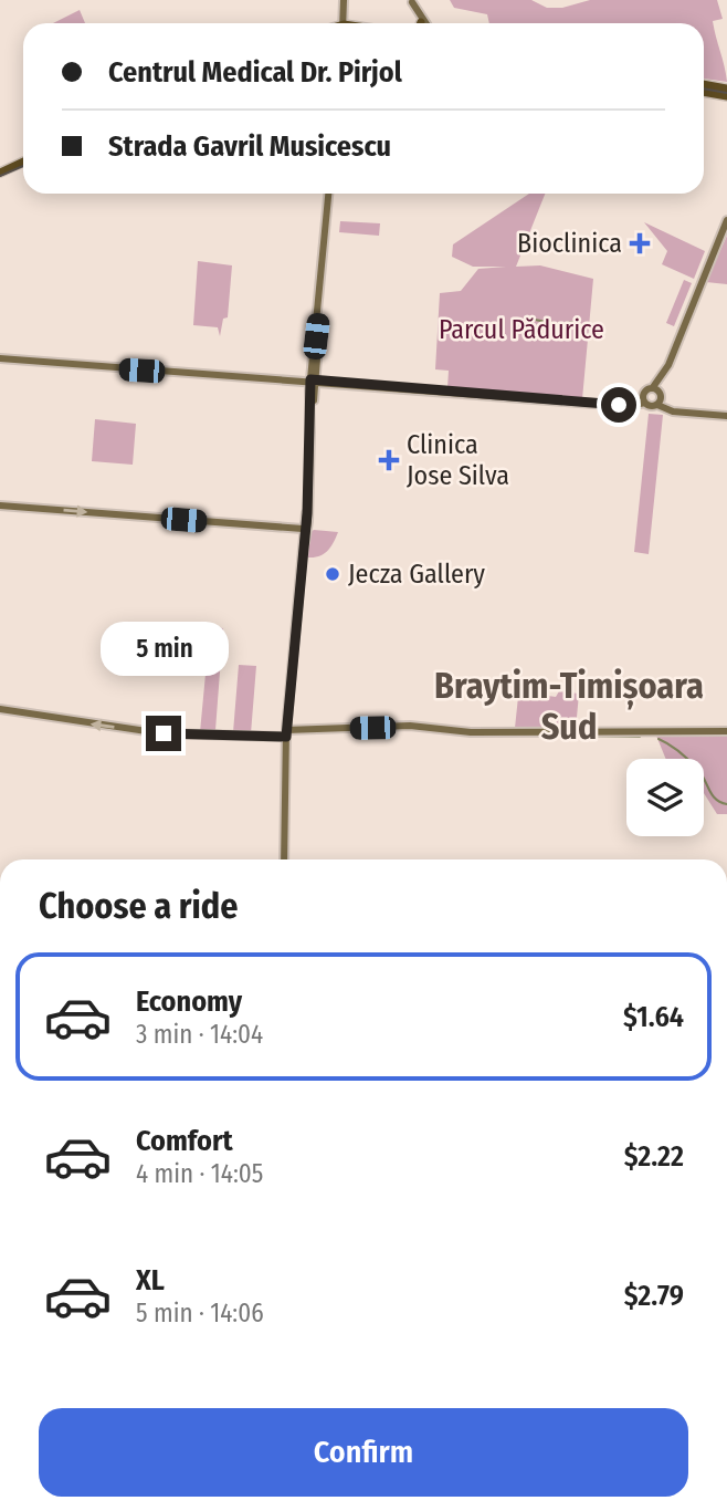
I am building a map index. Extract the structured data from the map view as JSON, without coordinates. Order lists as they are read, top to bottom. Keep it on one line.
{"districts":["Braytim-Timișoara Sud"],"parks":["Parcul Pădurice"],"places":{"health":["Bioclinica","Clinica Jose Silva"],"other":["Jecza Gallery"]},"page":{"banner":["Centrul Medical Dr. Pirjol","Strada Gavril Musicescu"],"bubble":"5 min","heading":"Choose a ride","list":[{"name":"Economy","note":"3 min · 14:04","value":"$1.64"},{"name":"Comfort","note":"4 min · 14:05","value":"$2.22"},{"name":"XL","note":"5 min · 14:06","value":"$2.79"}],"buttons":"Confirm"}}
